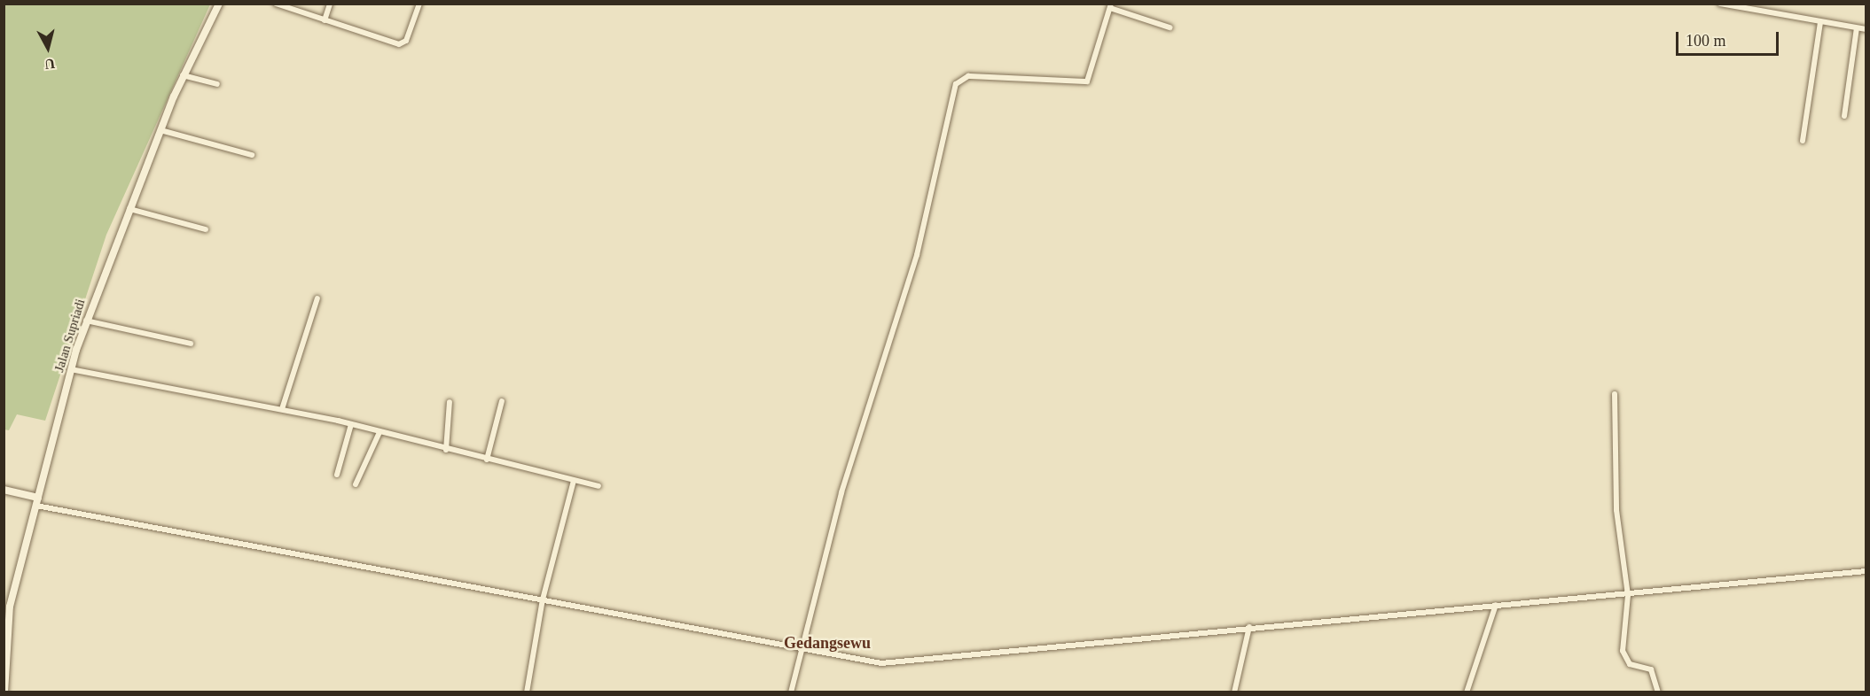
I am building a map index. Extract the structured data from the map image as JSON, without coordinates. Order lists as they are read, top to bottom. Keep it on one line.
{"streets":{"main road":["Jalan Supriadi"]},"districts":["Gedangsewu"],"scale_bar":"100 m","north":"bottom"}
